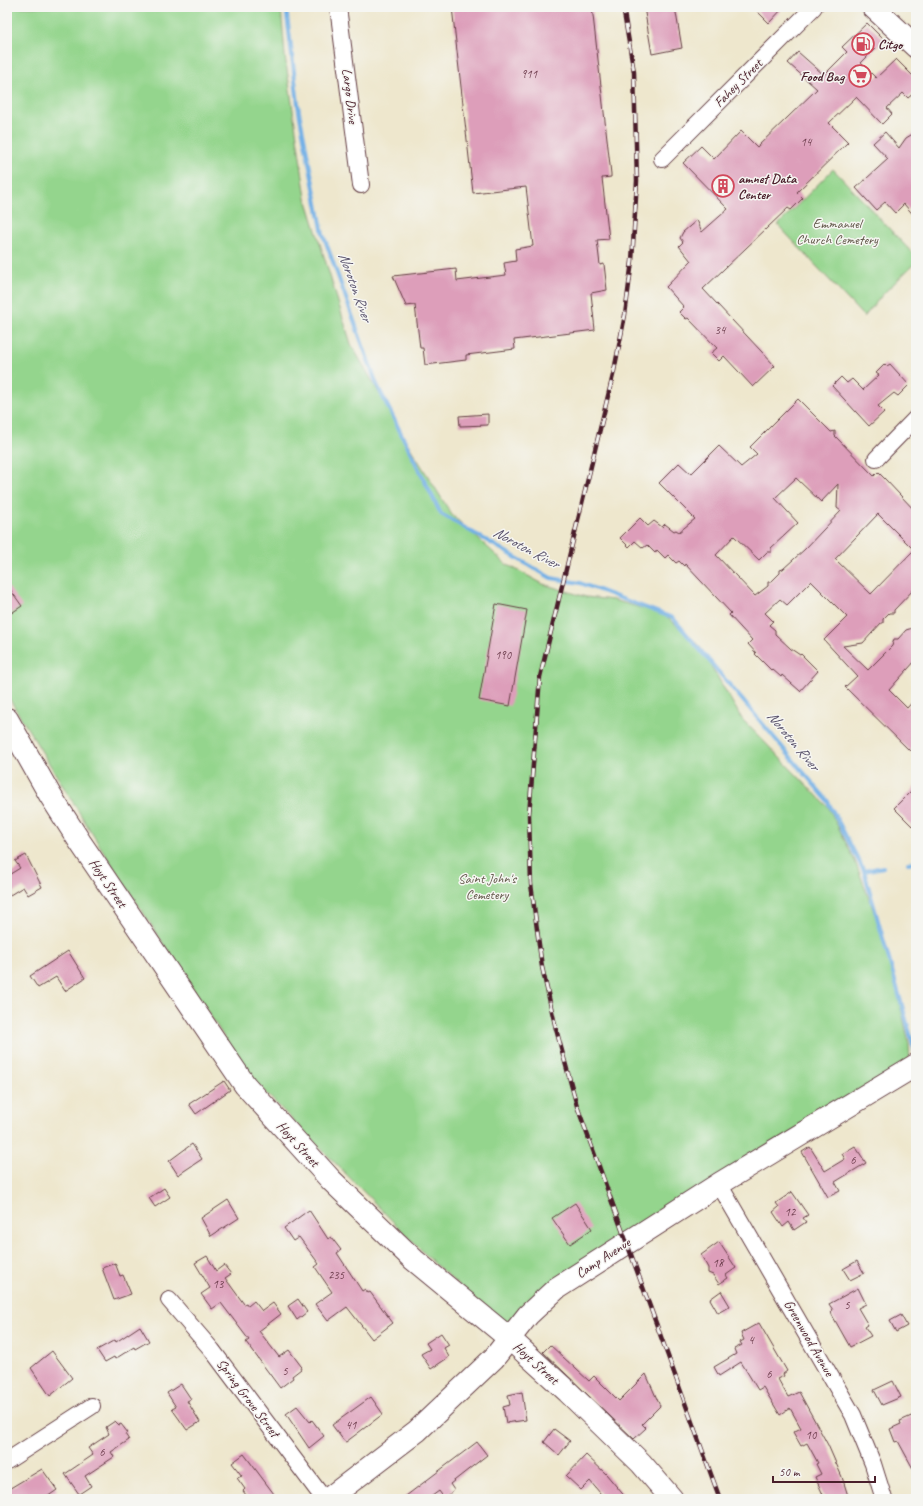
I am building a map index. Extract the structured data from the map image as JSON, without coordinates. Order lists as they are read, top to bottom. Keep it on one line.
{"streets":{"main road":["Hoyt Street","Camp Avenue"],"street":["Fahey Street","Largo Drive","Greenwood Avenue","Spring Grove Street"]},"crossings":[["Hoyt Street","Camp Avenue"],["Camp Avenue","Greenwood Avenue"]],"water":["Noroton River"],"parks":["Emmanuel Church Cemetery","Saint John's Cemetery"],"places":{"fuel station":["Citgo"],"supermarket":["Food Bag"],"building":["amnet Data Center"]},"house_numbers":["911","14","34","190","6","12","18","235","13","5","4","5","6","41","10","6"],"scale_bar":"50 m"}
